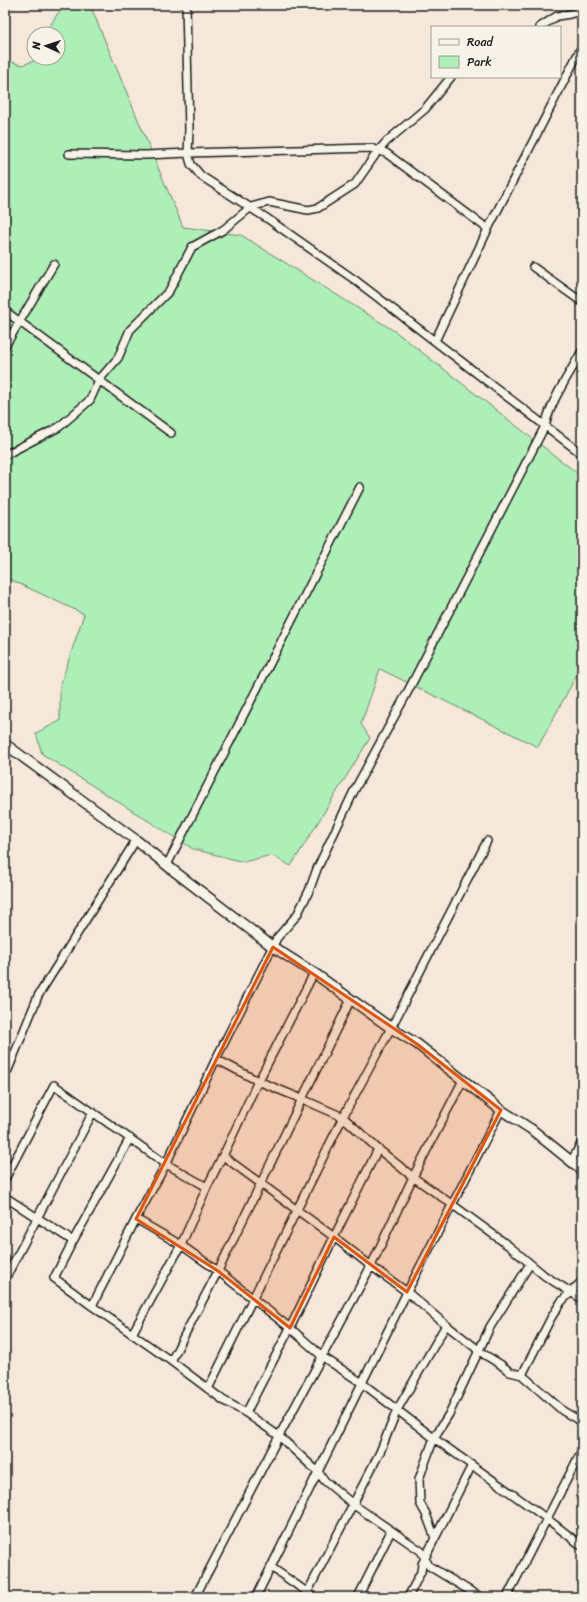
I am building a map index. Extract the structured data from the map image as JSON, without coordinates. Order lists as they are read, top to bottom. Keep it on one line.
{"legend":["Road","Park"],"north":"left"}
